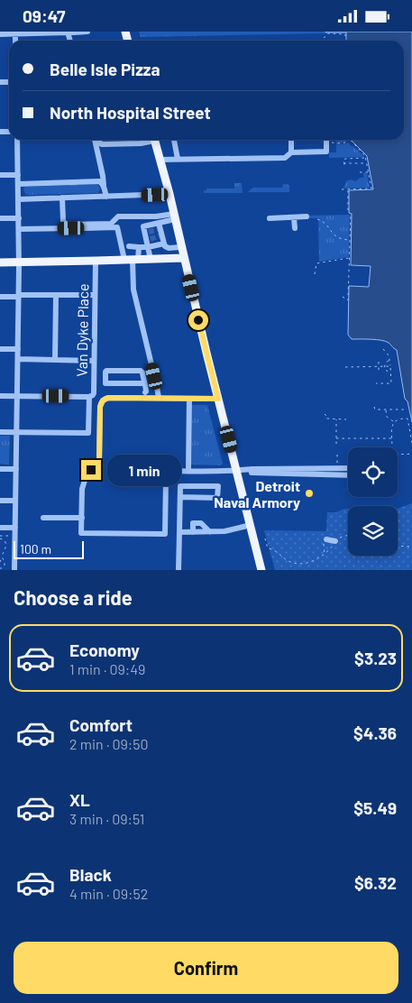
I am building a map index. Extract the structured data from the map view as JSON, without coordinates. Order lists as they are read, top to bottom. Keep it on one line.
{"streets":{"street":["Van Dyke Place"]},"places":["Detroit Naval Armory"],"scale_bar":"100 m","page":{"status":"09:47","banner":["Belle Isle Pizza","North Hospital Street"],"bubble":"1 min","scale":"100 m","heading":"Choose a ride","list":[{"name":"Economy","note":"1 min · 09:49","value":"$3.23"},{"name":"Comfort","note":"2 min · 09:50","value":"$4.36"},{"name":"XL","note":"3 min · 09:51","value":"$5.49"},{"name":"Black","note":"4 min · 09:52","value":"$6.32"}],"buttons":"Confirm"}}
